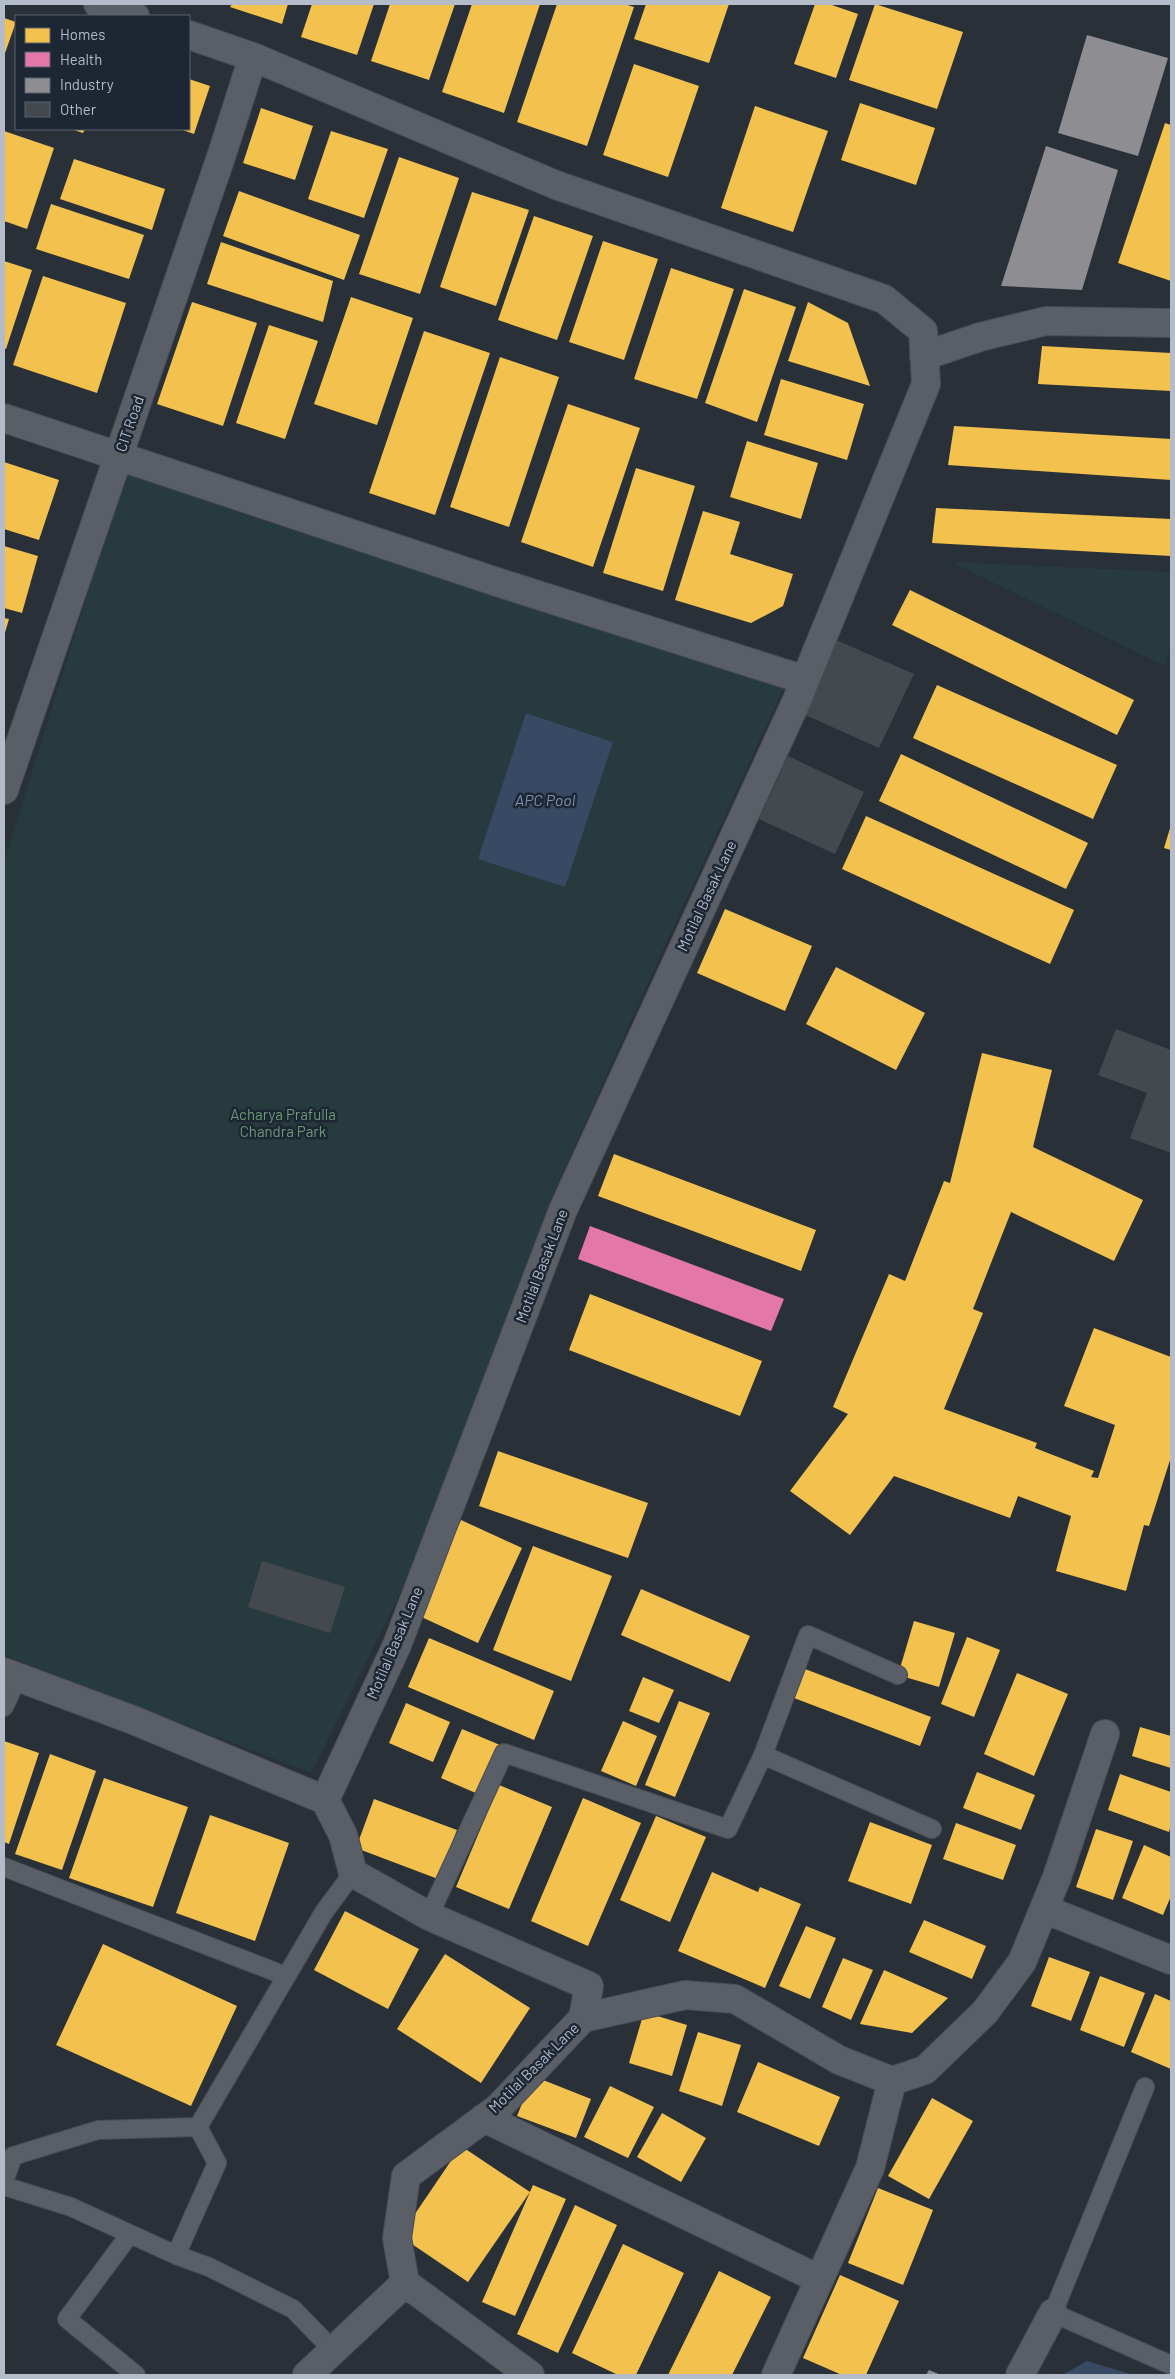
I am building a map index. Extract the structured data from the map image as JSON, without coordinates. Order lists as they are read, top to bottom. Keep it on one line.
{"streets":{"street":["CIT Road","Motilal Basak Lane"]},"crossings":[["CIT Road","Motilal Basak Lane"]],"water":["APC Pool"],"parks":["Acharya Prafulla Chandra Park"],"legend":["Homes","Health","Industry","Other"]}
